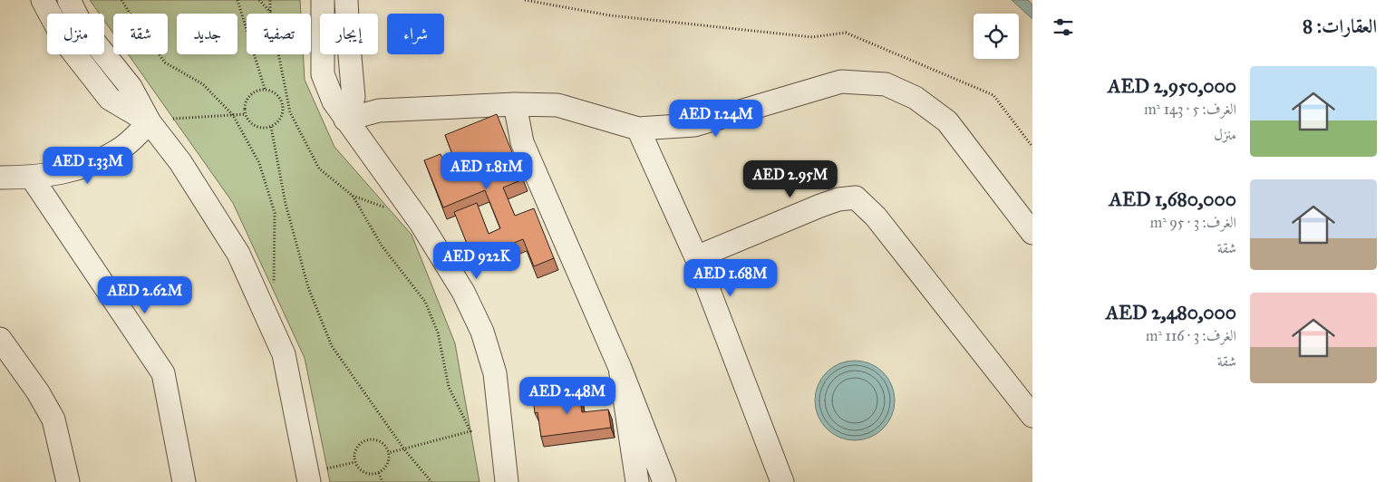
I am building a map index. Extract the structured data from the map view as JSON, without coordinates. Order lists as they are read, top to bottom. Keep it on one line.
{"page":{"heading":"العقارات: 8","chip":["شراء","إيجار","تصفية","جديد","شقة","منزل"],"list":[{"name":"AED 2,950,000","note":"الغرف: 5 · 143 m² · منزل"},{"name":"AED 1,680,000","note":"الغرف: 3 · 95 m² · شقة"},{"name":"AED 2,480,000","note":"الغرف: 3 · 116 m² · شقة"}],"price":["AED 1.24M","AED 1.33M","AED 1.81M","AED 2.95M","AED 922K","AED 1.68M","AED 2.62M","AED 2.48M"]}}
